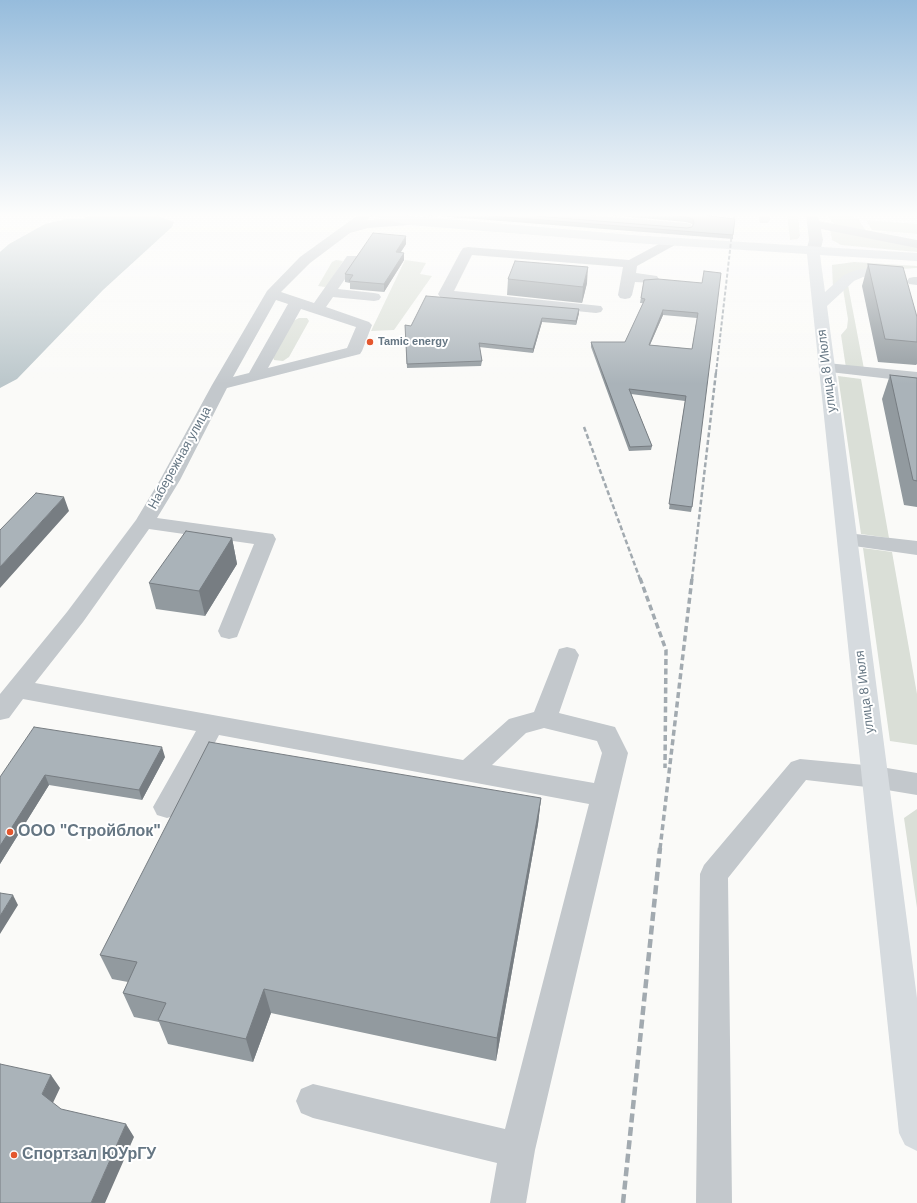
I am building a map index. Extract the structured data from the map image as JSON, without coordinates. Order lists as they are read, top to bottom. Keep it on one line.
{"streets":{"main road":["улица 8 Июля"],"street":["Набережная улица"]},"places":["Tamic energy","ООО \"Стройблок\"","Спортзал ЮУрГУ"]}
